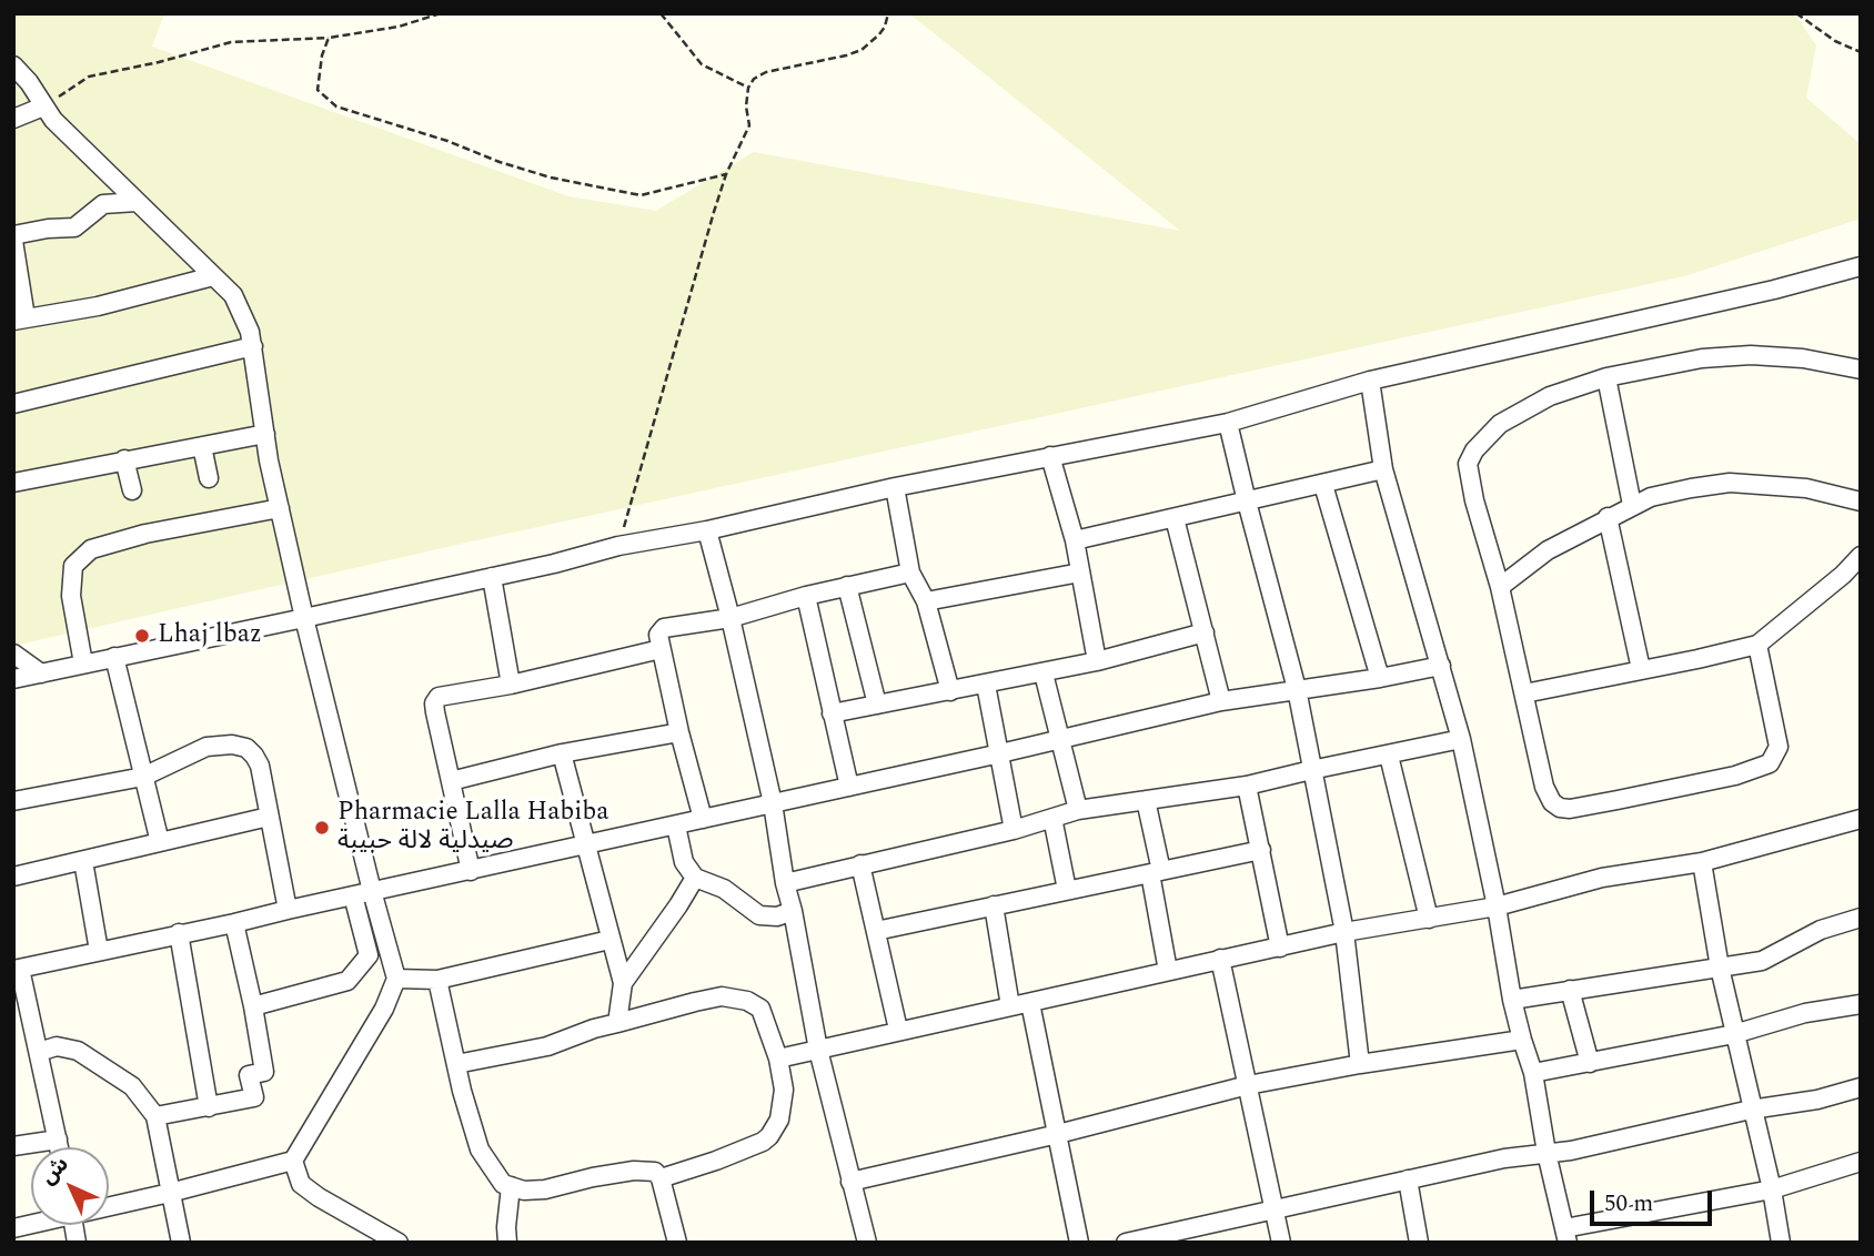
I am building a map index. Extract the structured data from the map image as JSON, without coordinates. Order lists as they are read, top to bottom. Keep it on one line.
{"places":["Lhaj lbaz","Pharmacie Lalla Habiba صيدلية لالة حبيبة"],"scale_bar":"50 m","north":"top left"}
